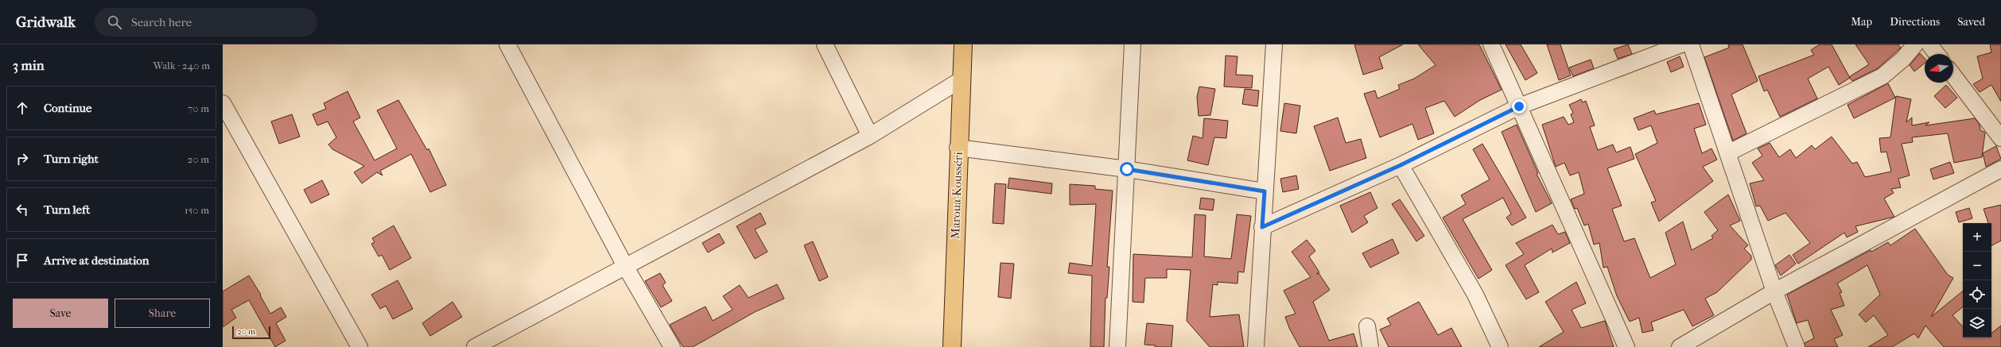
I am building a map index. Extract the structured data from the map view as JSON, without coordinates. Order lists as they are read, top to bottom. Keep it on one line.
{"streets":{"highway":["Maroua-Kousséri"]},"scale_bar":"20 m","north":"left","page":{"header":"Gridwalk","search":"Search here","nav":["Map","Directions","Saved"],"heading":["3 min","Walk · 240 m"],"list":[["Continue","70 m"],["Turn right","20 m"],["Turn left","150 m"],"Arrive at destination"],"map_buttons":["+","−"],"buttons":["Save","Share"],"scale":"20 m"}}
